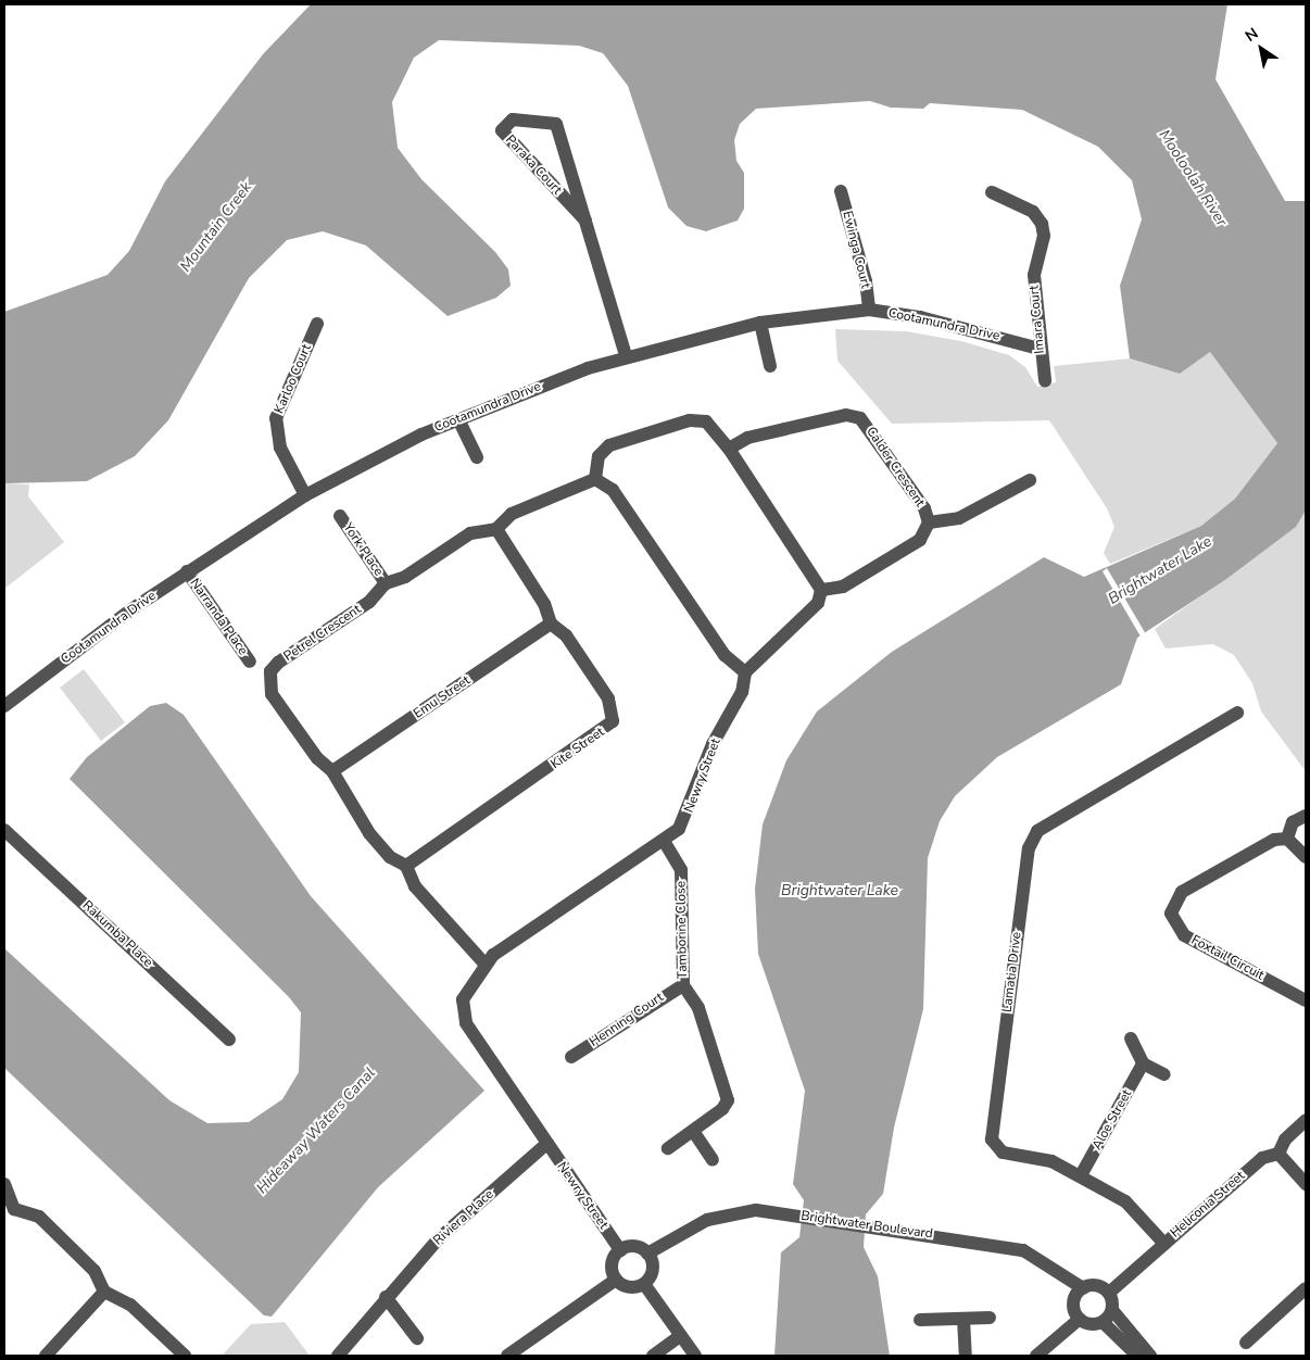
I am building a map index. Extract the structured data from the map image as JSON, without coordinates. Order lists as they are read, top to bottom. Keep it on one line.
{"streets":{"street":["Paraka Court","Ewinga Court","Imara Court","Cootamundra Drive","Karloo Court","Calder Crescent","York Place","Narranda Place","Petrel Crescent","Emu Street","Kite Street","Newry Street","Tamborine Close","Rakumba Place","Foxtail Circuit","Lamatia Drive","Henning Court","Aloe Street","Heliconia Street","Riviera Place","Brightwater Boulevard"]},"crossings":[["Paraka Court","Cootamundra Drive"],["Ewinga Court","Cootamundra Drive"],["Imara Court","Cootamundra Drive"],["Cootamundra Drive","Karloo Court"],["Cootamundra Drive","Narranda Place"],["York Place","Petrel Crescent"],["Petrel Crescent","Emu Street"],["Petrel Crescent","Kite Street"],["Petrel Crescent","Newry Street"],["Emu Street","Kite Street"],["Newry Street","Tamborine Close"],["Newry Street","Riviera Place"],["Newry Street","Brightwater Boulevard"],["Tamborine Close","Henning Court"],["Lamatia Drive","Aloe Street"],["Lamatia Drive","Heliconia Street"],["Heliconia Street","Brightwater Boulevard"]],"water":["Mooloolah River","Mountain Creek","Brightwater Lake","Hideaway Waters Canal"],"north":"top left"}
